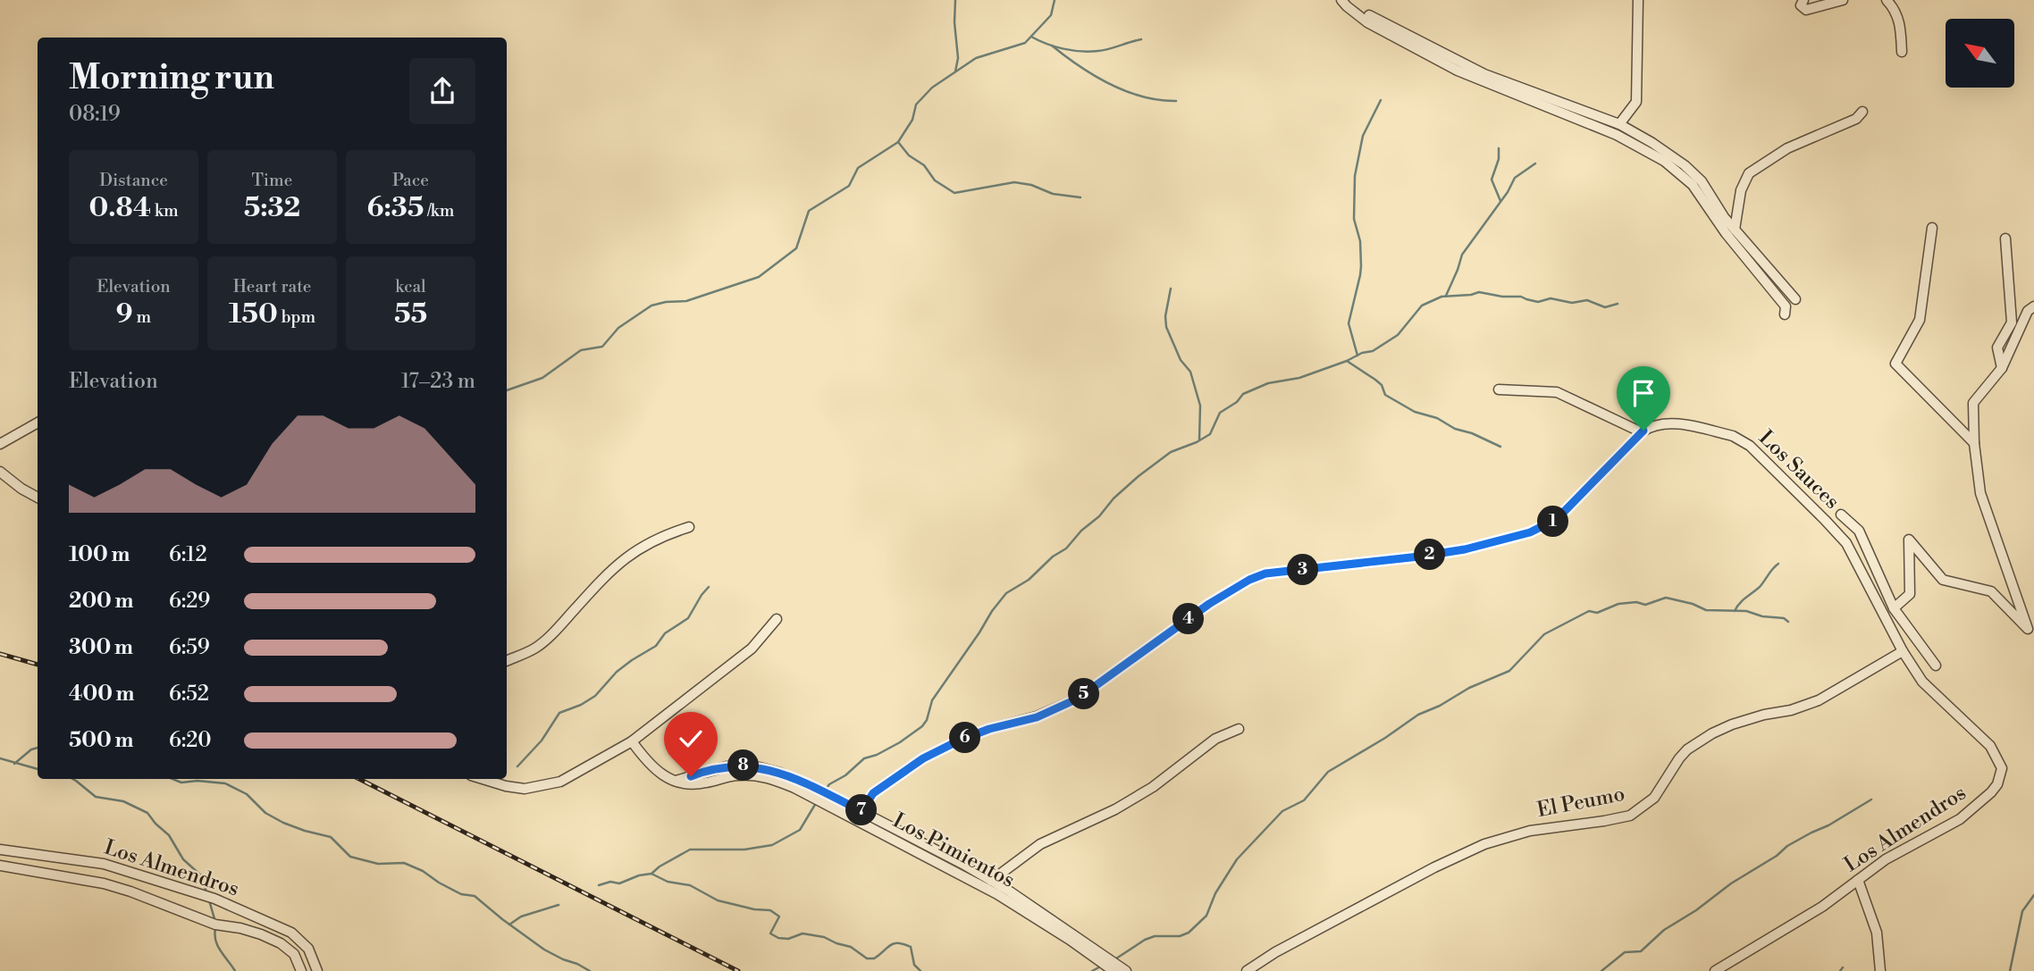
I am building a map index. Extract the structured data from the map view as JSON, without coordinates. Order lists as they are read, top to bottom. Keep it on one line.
{"streets":{"street":["Los Sauces","El Peumo","Los Almendros","Los Pimientos"]},"crossings":[["Los Sauces","El Peumo"],["Los Sauces","Los Almendros"],["El Peumo","Los Almendros"]],"north":"top left","page":{"heading":["Morning run","08:19"],"stats":[["Distance","0.84 km"],["Time","5:32"],["Pace","6:35 /km"],["Elevation","9 m"],["Heart rate","150 bpm"],["kcal","55"]],"chart":["Elevation","17–23 m"],"pins":["1","2","3","4","5","6","8","7"],"list":[{"name":"100 m","note":"6:12"},{"name":"200 m","note":"6:29"},{"name":"300 m","note":"6:59"},{"name":"400 m","note":"6:52"},{"name":"500 m","note":"6:20"}]}}
